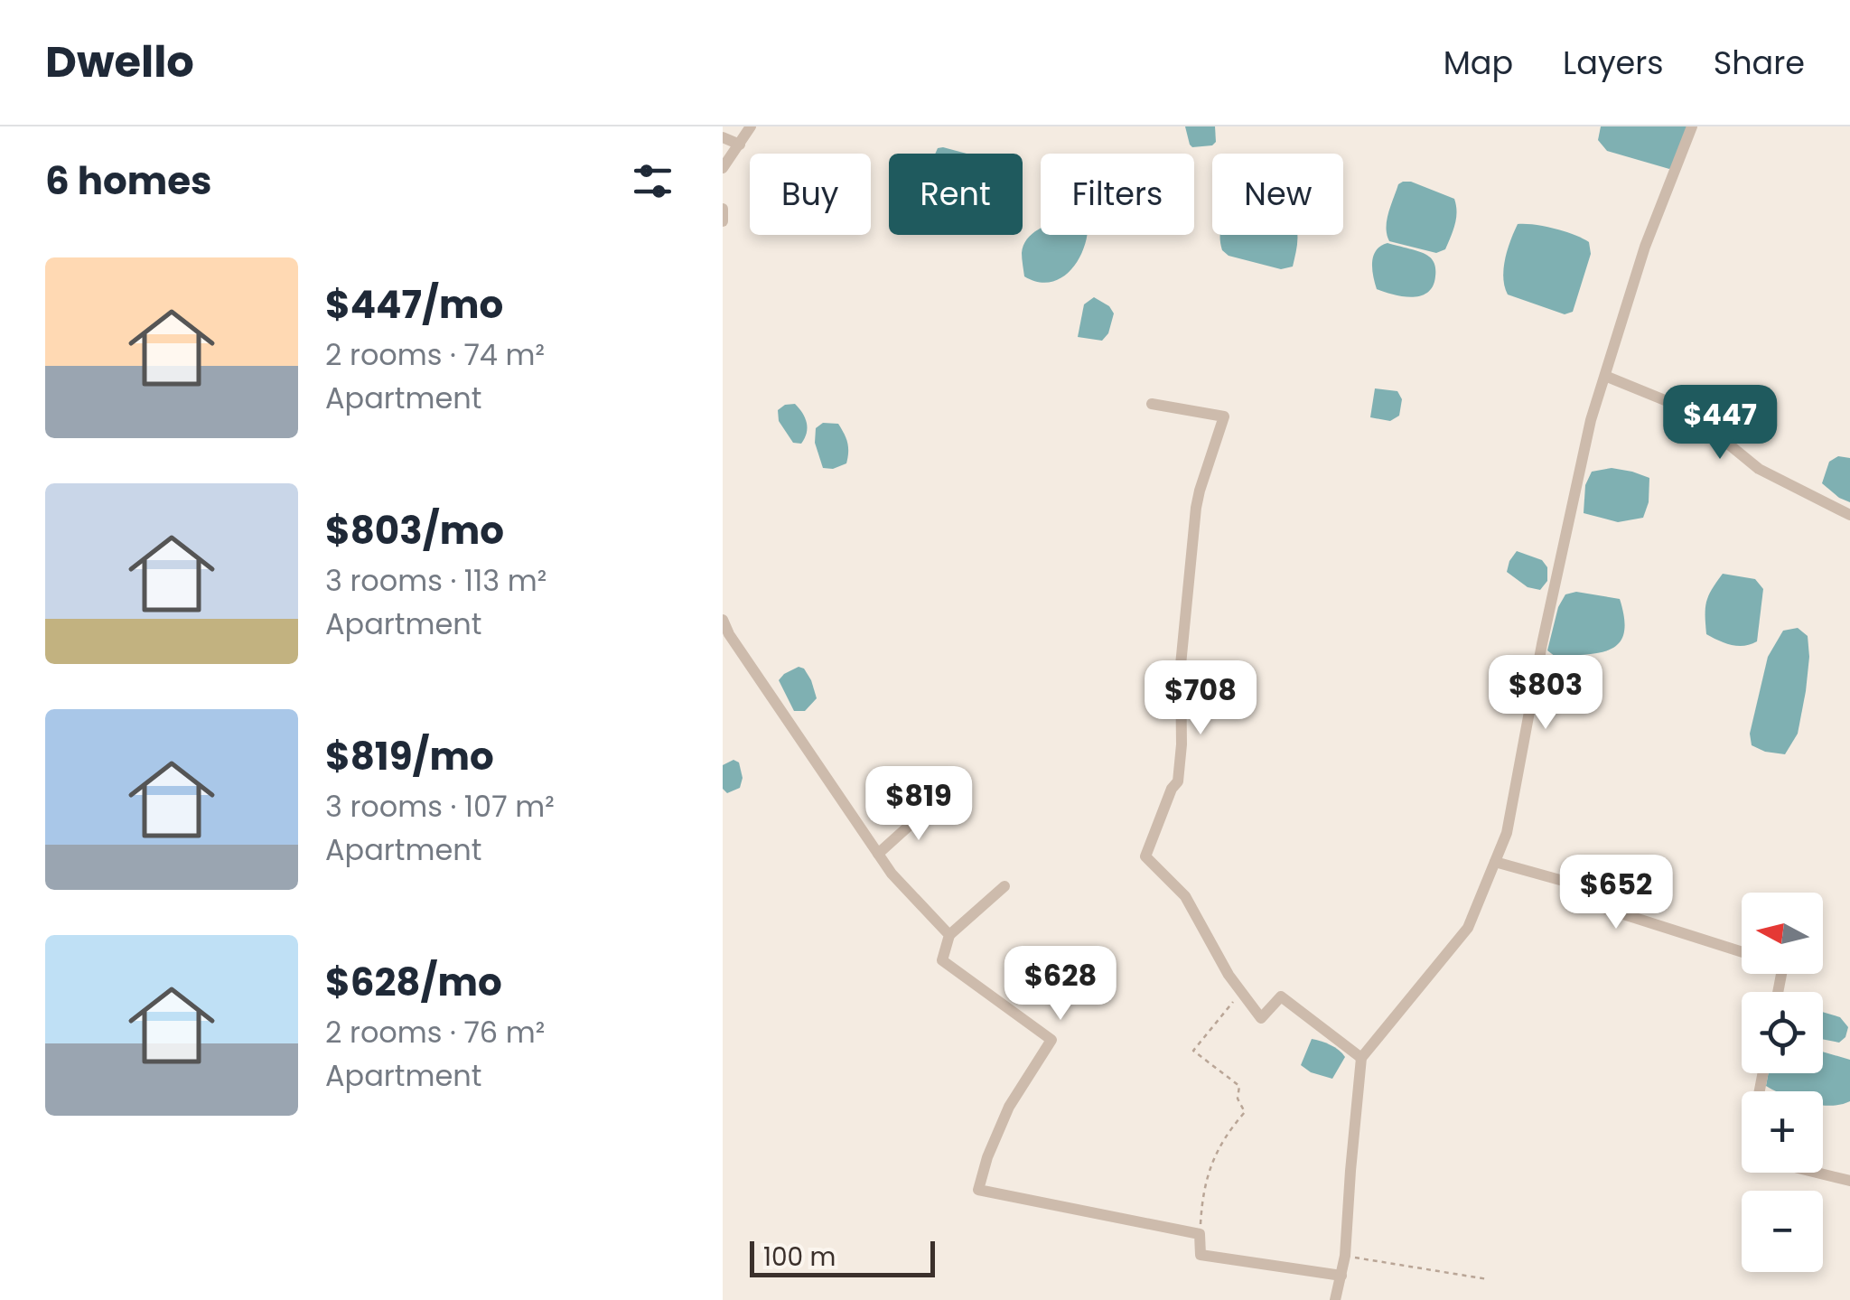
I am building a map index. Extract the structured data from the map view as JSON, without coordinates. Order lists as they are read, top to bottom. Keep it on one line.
{"scale_bar":"100 m","north":"left","page":{"header":"Dwello","nav":["Map","Layers","Share"],"heading":"6 homes","chip":["Buy","Rent","Filters","New"],"list":[{"name":"$447/mo","note":"2 rooms · 74 m² · Apartment"},{"name":"$803/mo","note":"3 rooms · 113 m² · Apartment"},{"name":"$819/mo","note":"3 rooms · 107 m² · Apartment"},{"name":"$628/mo","note":"2 rooms · 76 m² · Apartment"}],"price":["$447","$803","$708","$819","$652","$628"],"map_buttons":["+","−"],"scale":"100 m"}}
